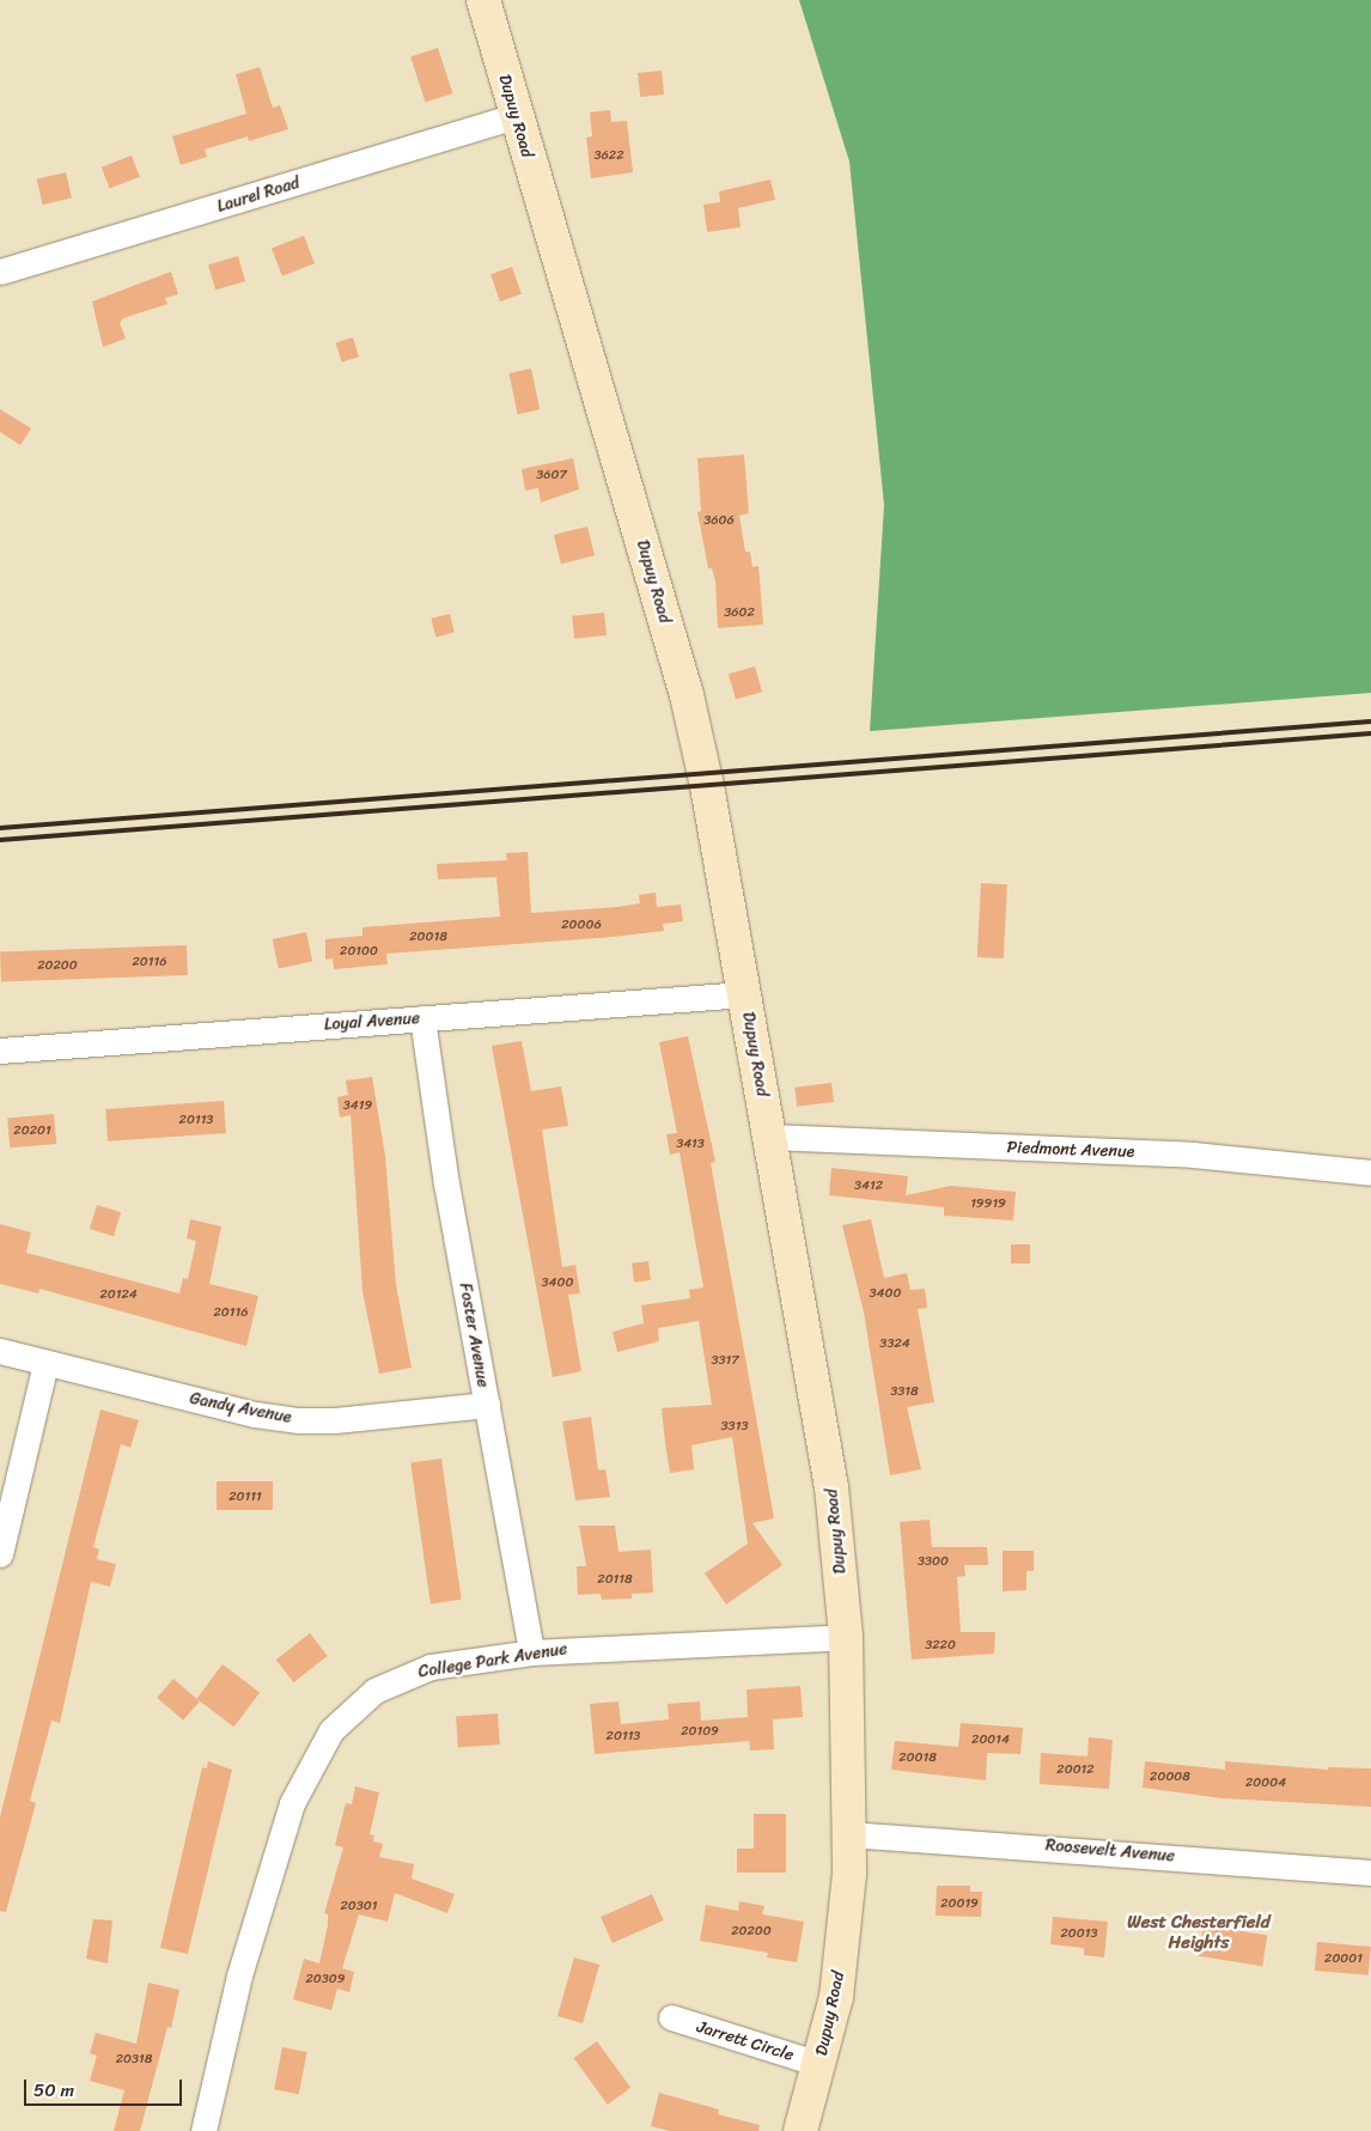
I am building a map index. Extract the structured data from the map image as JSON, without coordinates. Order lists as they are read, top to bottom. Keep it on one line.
{"streets":{"street":["Dupuy Road","Laurel Road","Loyal Avenue","Piedmont Avenue","Foster Avenue","Gandy Avenue","College Park Avenue","Roosevelt Avenue","Jarrett Circle"]},"crossings":[["Dupuy Road","Laurel Road"],["Dupuy Road","Loyal Avenue"],["Dupuy Road","Piedmont Avenue"],["Dupuy Road","College Park Avenue"],["Dupuy Road","Roosevelt Avenue"],["Dupuy Road","Jarrett Circle"],["Loyal Avenue","Foster Avenue"],["Foster Avenue","Gandy Avenue"],["Foster Avenue","College Park Avenue"]],"districts":["West Chesterfield Heights"],"house_numbers":["3622","3607","3606","3602","20006","20018","20100","20116","20200","3419","20113","20201","3413","3412","19919","3400","3400","20124","20116","3324","3317","3318","3313","20111","3300","20118","3220","20109","20113","20014","20018","20012","20008","20004","20019","20301","20200","20013","20001","20309","20318"],"scale_bar":"50 m"}
